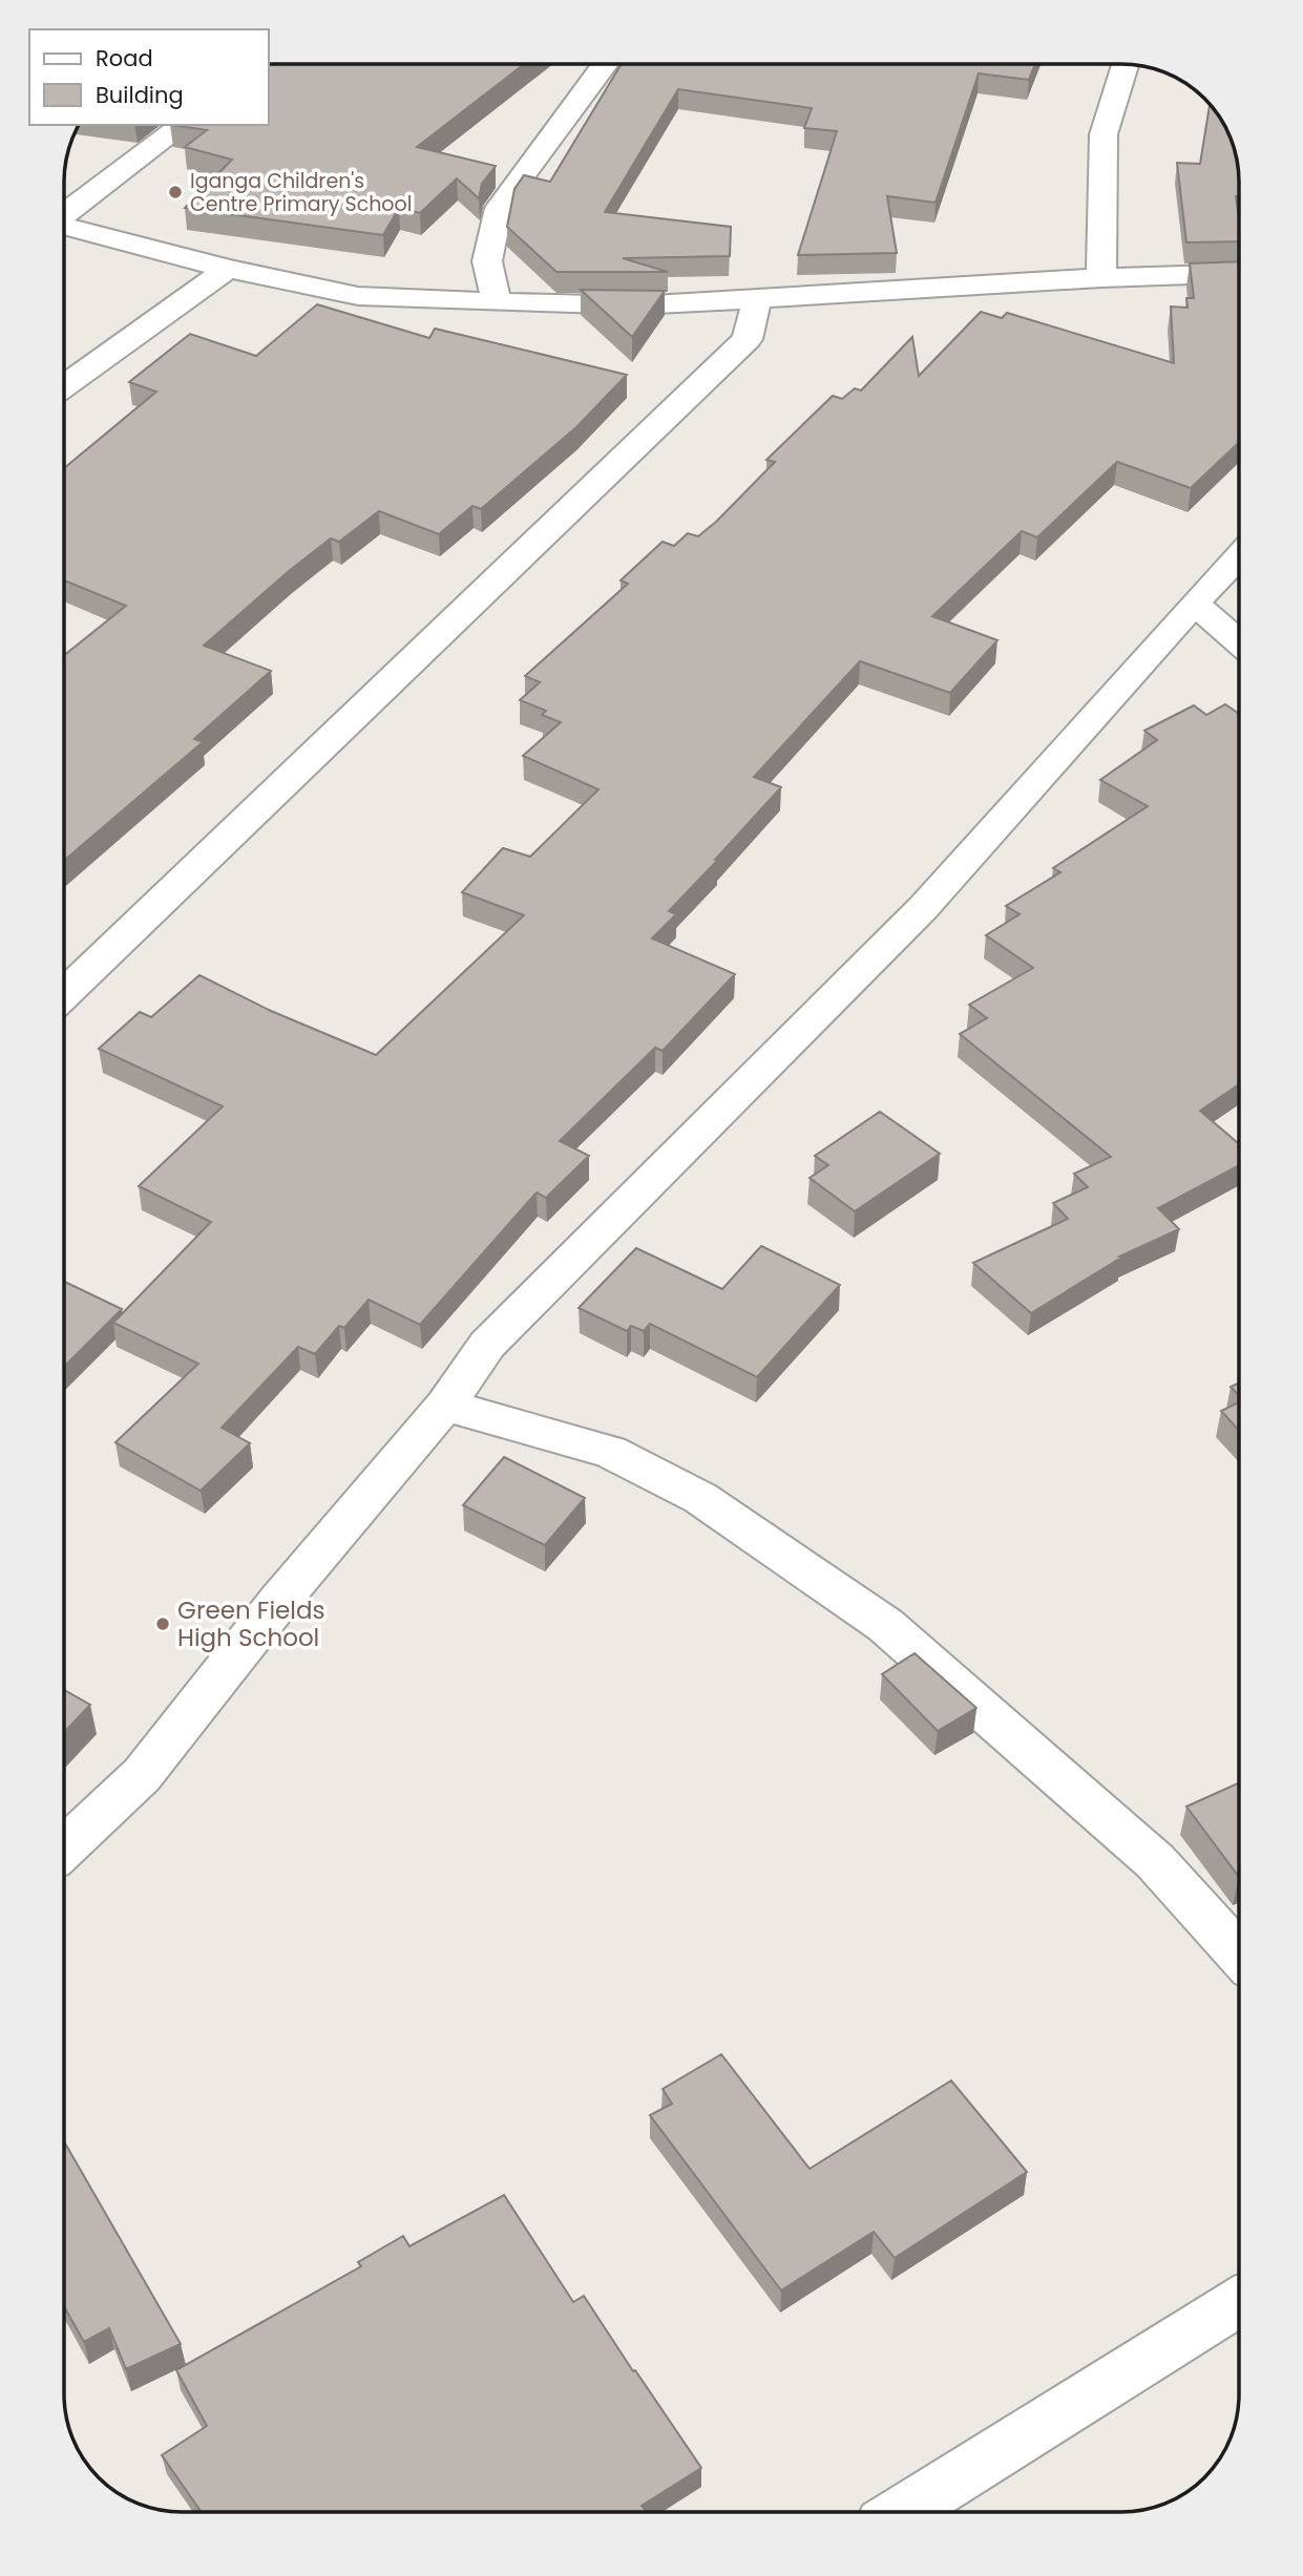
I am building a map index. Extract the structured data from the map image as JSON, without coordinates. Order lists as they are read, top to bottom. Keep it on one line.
{"places":["Iganga Children's Centre Primary School","Green Fields High School"],"legend":["Road","Building"]}
